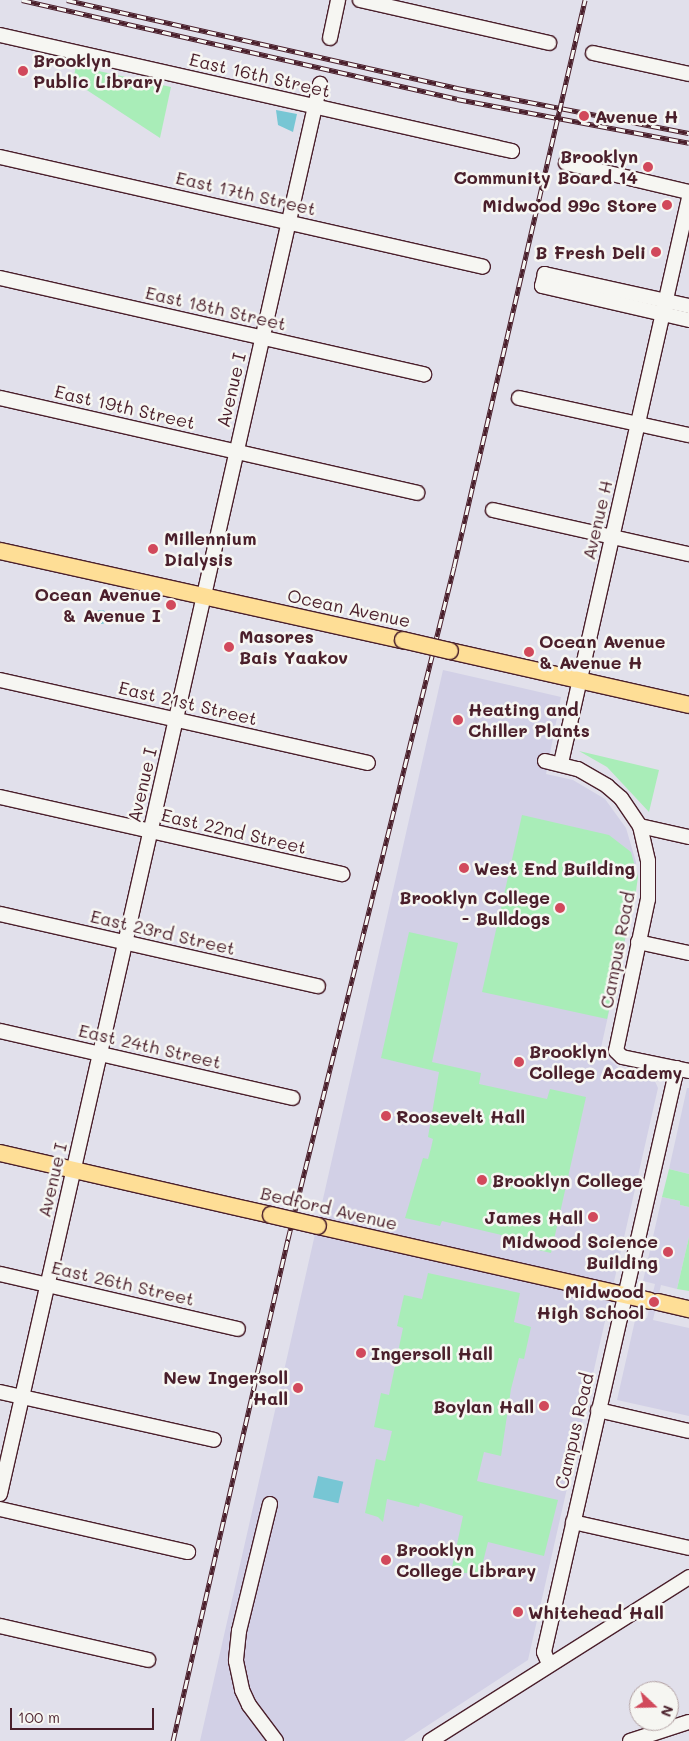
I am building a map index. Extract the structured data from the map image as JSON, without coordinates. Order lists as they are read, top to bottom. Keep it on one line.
{"streets":{"main road":["Ocean Avenue","Bedford Avenue"],"street":["East 16th Street","East 17th Street","East 18th Street","Avenue I","East 19th Street","Avenue H","East 21st Street","East 22nd Street","East 23rd Street","Campus Road","East 24th Street","East 26th Street"]},"crossings":[["East 16th Street","Avenue I"],["East 17th Street","Avenue I"],["East 18th Street","Avenue I"],["Avenue I","East 19th Street"],["Avenue I","Ocean Avenue"],["Avenue I","East 21st Street"],["Avenue I","East 22nd Street"],["Avenue I","East 23rd Street"],["Avenue I","East 24th Street"],["Avenue I","Bedford Avenue"],["Avenue I","East 26th Street"],["Avenue H","Ocean Avenue"],["Avenue H","Campus Road"],["Campus Road","Bedford Avenue"]],"places":["Brooklyn Public Library","Avenue H","Brooklyn Community Board 14","Midwood 99c Store","B Fresh Deli","Millennium Dialysis","Ocean Avenue & Avenue I","Masores Bais Yaakov","Ocean Avenue & Avenue H","Heating and Chiller Plants","West End Building","Brooklyn College - Bulldogs","Brooklyn College Academy","Roosevelt Hall","Brooklyn College","James Hall","Midwood Science Building","Midwood High School","Ingersoll Hall","New Ingersoll Hall","Boylan Hall","Brooklyn College Library","Whitehead Hall"],"scale_bar":"100 m","north":"right"}
